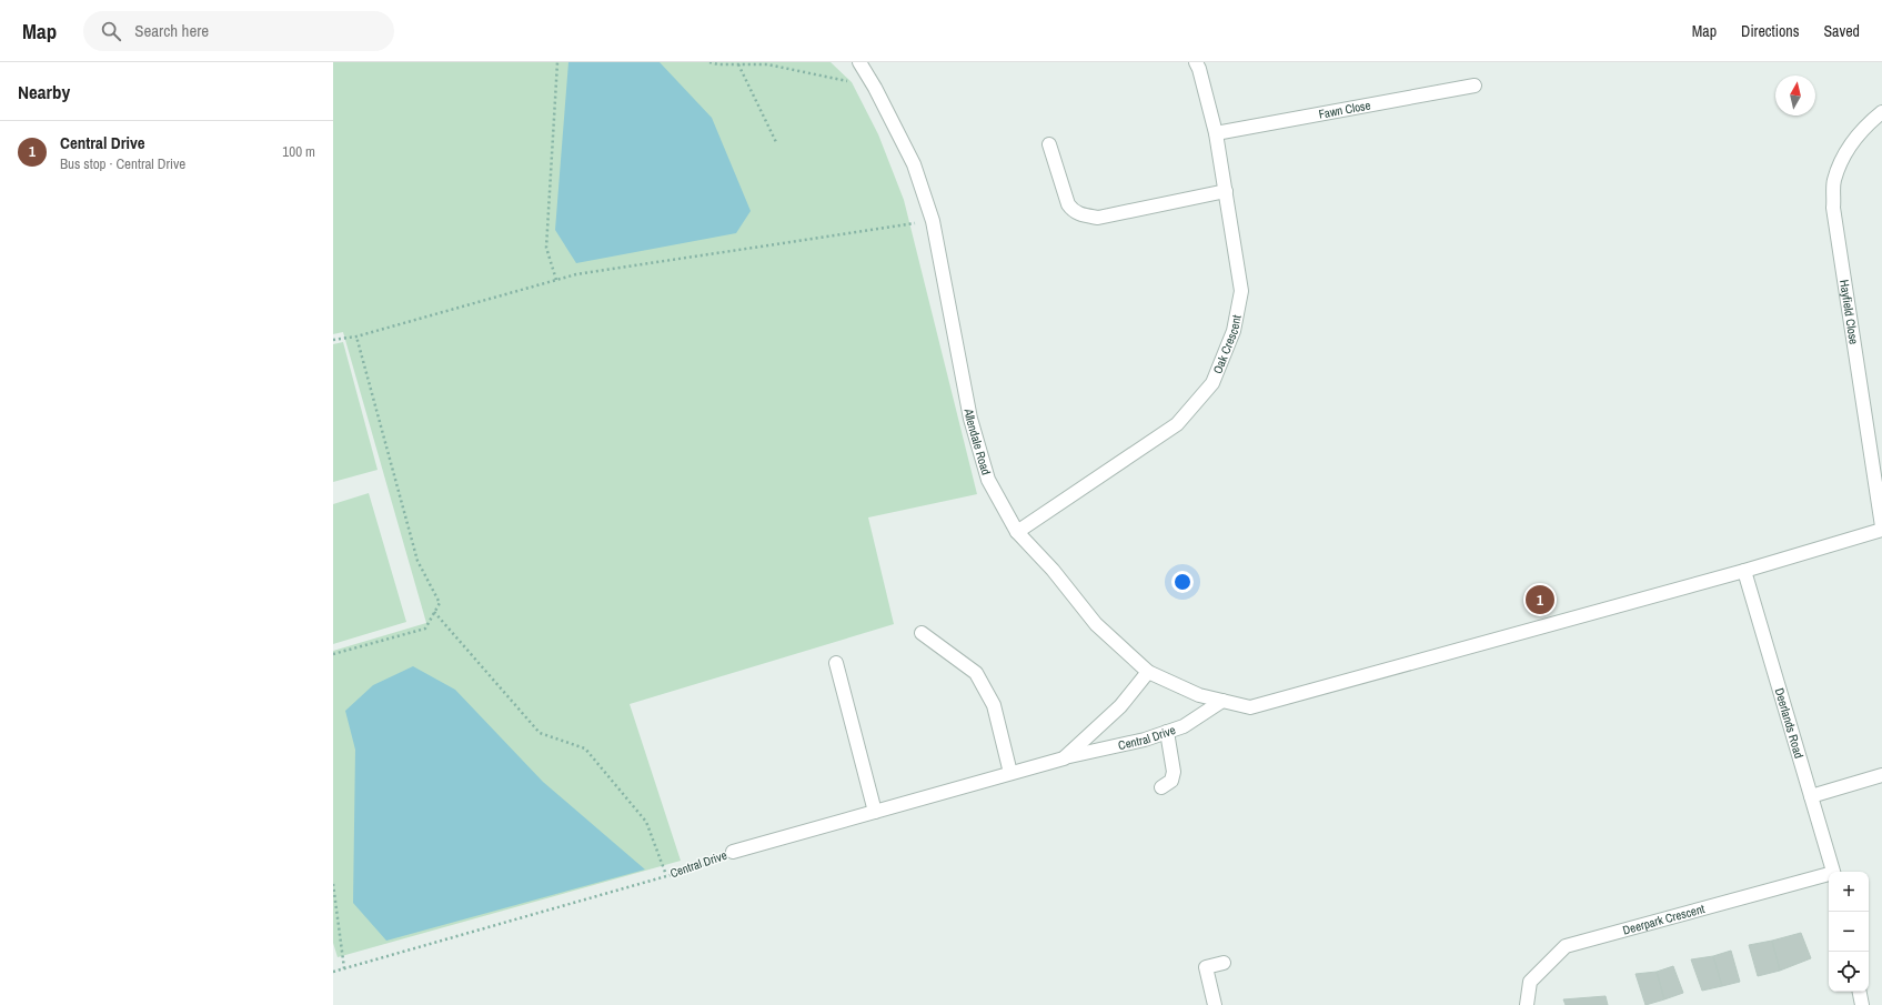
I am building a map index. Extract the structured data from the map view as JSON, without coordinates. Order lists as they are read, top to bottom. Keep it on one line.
{"streets":{"street":["Fawn Close","Hayfield Close","Oak Crescent","Allendale Road","Deerlands Road","Central Drive","Deerpark Crescent"]},"crossings":[["Fawn Close","Oak Crescent"],["Oak Crescent","Allendale Road"],["Allendale Road","Deerlands Road"],["Allendale Road","Central Drive"]],"north":"top","page":{"header":"Map","search":"Search here","nav":["Map","Directions","Saved"],"heading":"Nearby","list":[{"mark":"1","name":"Central Drive","note":"Bus stop · Central Drive","value":"100 m"}],"pins":"1","map_buttons":["+","−"]}}
